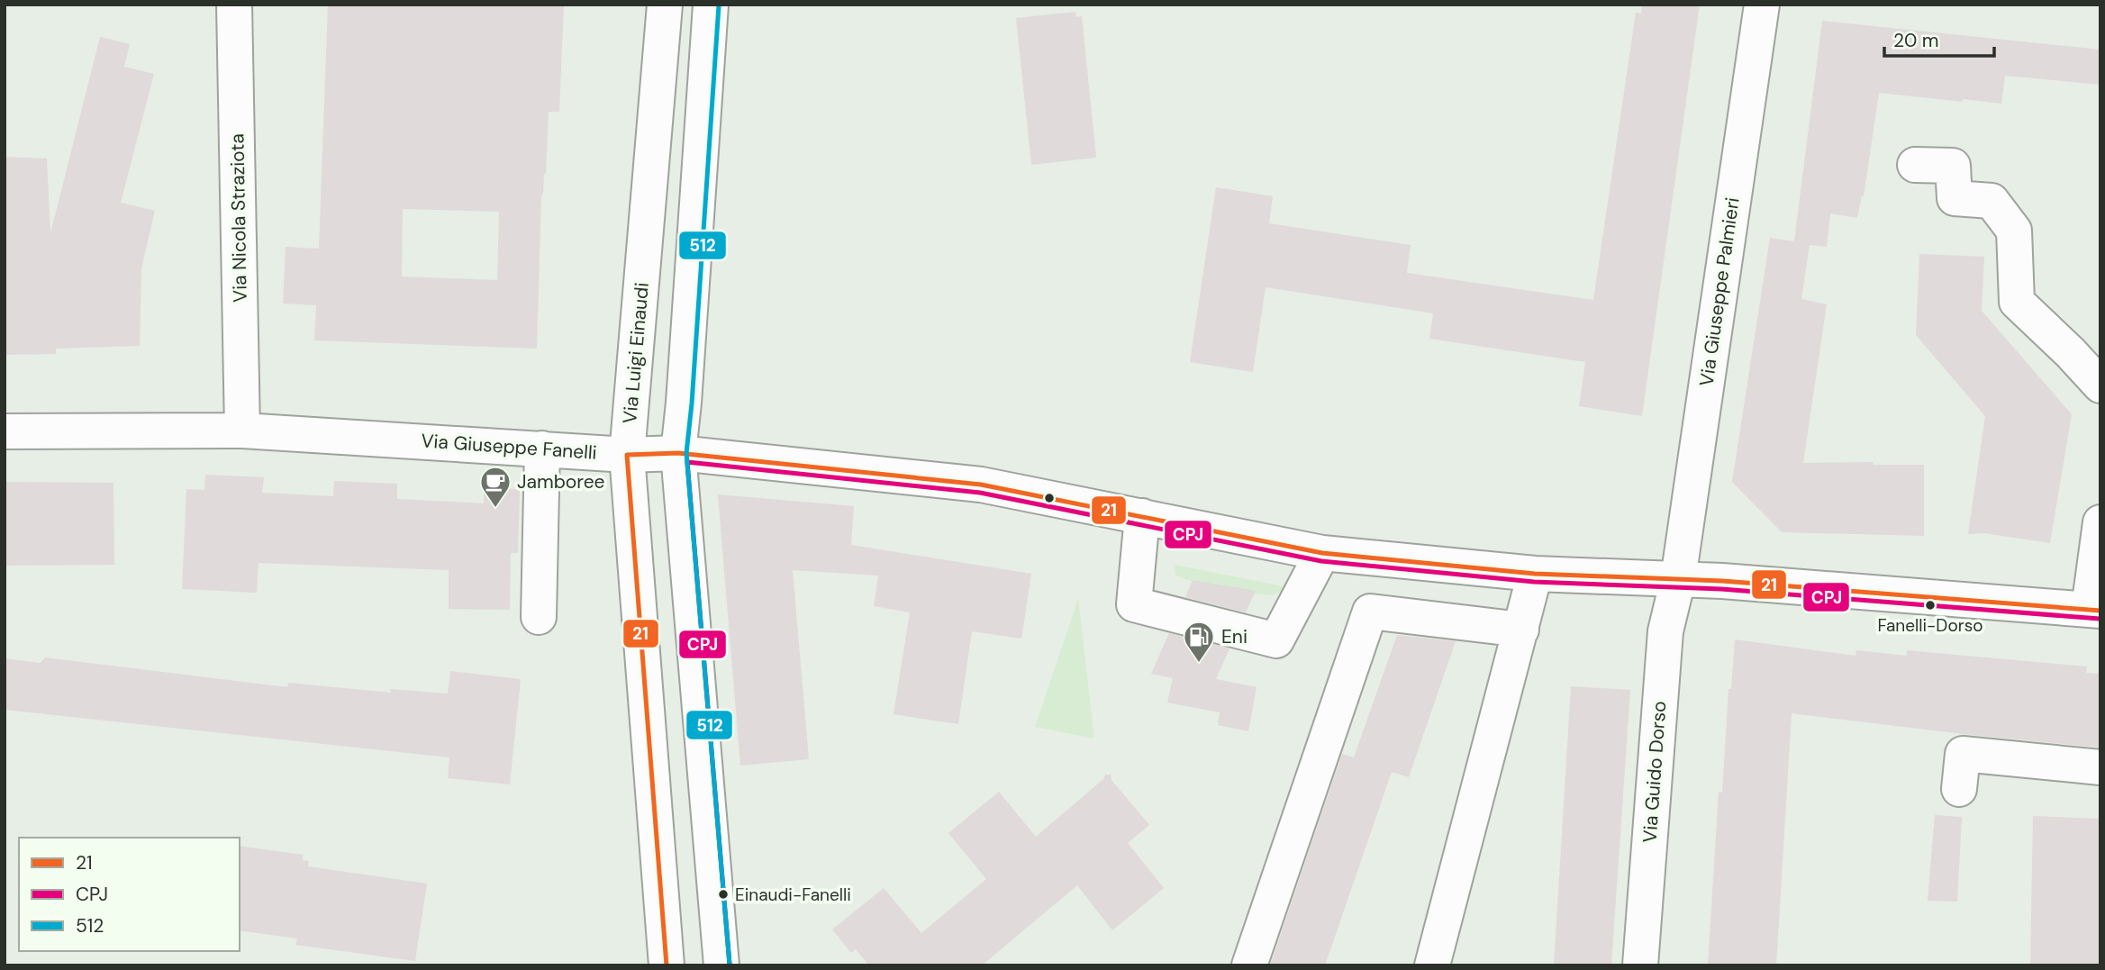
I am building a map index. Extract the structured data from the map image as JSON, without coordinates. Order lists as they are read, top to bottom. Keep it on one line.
{"streets":{"street":["Via Nicola Straziota","Via Giuseppe Palmieri","Via Luigi Einaudi","Via Giuseppe Fanelli","Via Guido Dorso"]},"crossings":[["Via Nicola Straziota","Via Giuseppe Fanelli"],["Via Giuseppe Palmieri","Via Giuseppe Fanelli"],["Via Giuseppe Palmieri","Via Guido Dorso"],["Via Luigi Einaudi","Via Giuseppe Fanelli"],["Via Giuseppe Fanelli","Via Guido Dorso"]],"places":{"cafe":["Jamboree"],"other":["Fanelli-Dorso","Einaudi-Fanelli"],"fuel station":["Eni"]},"lines":["transit line 512","transit line 21","transit line CPJ"],"legend":["21","CPJ","512"],"scale_bar":"20 m"}
